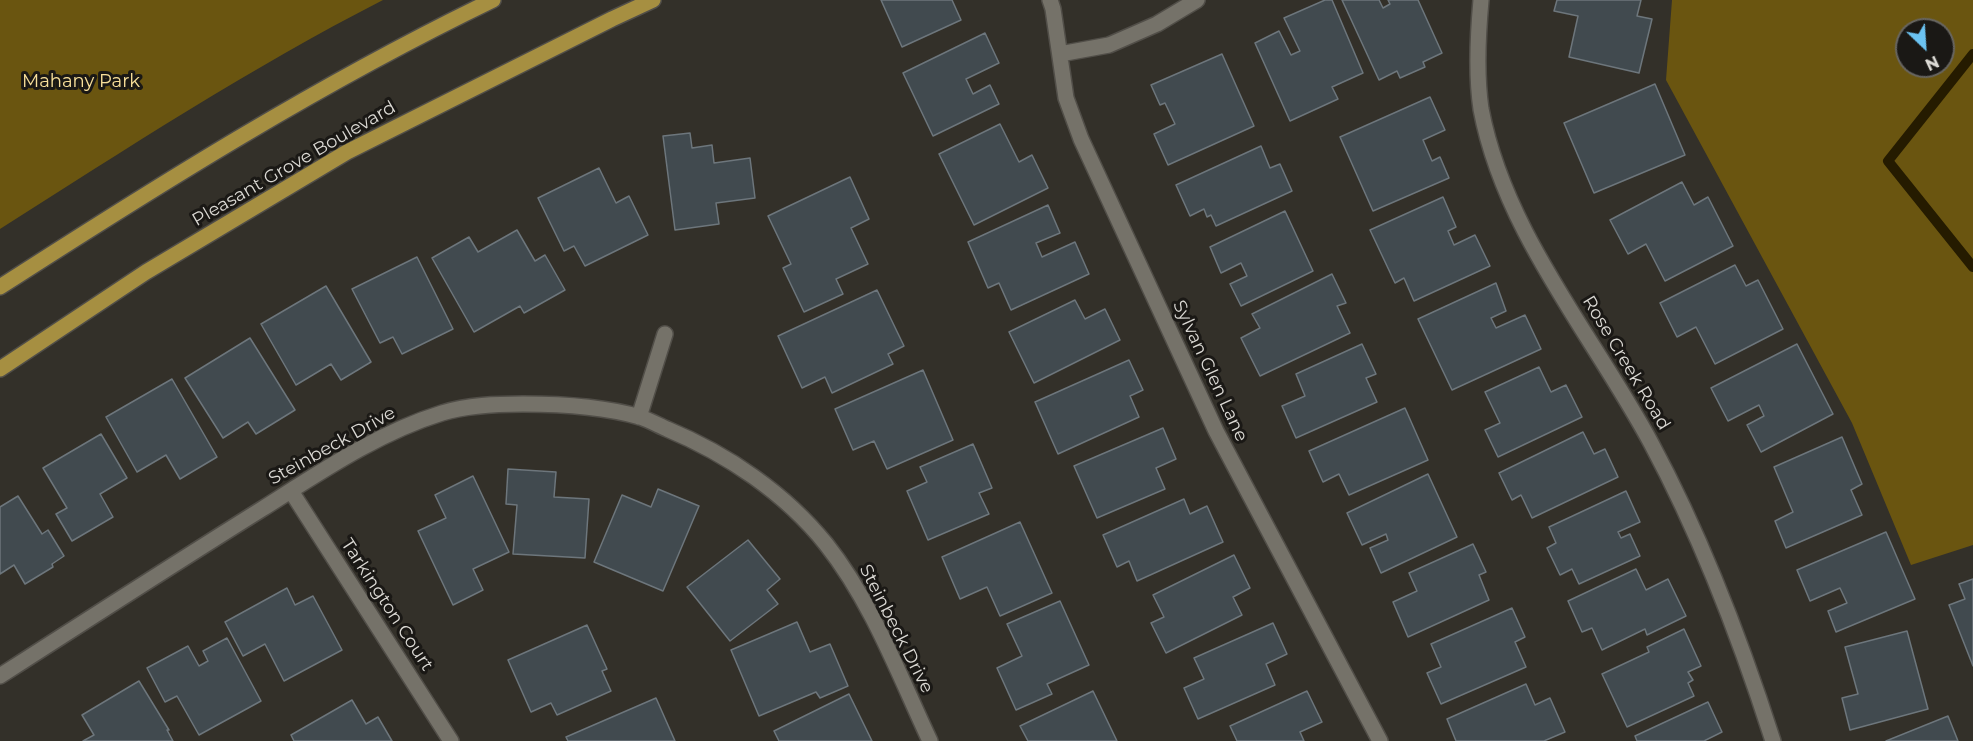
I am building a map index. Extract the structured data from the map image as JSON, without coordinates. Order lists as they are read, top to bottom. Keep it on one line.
{"streets":{"main road":["Pleasant Grove Boulevard"],"street":["Rose Creek Road","Sylvan Glen Lane","Steinbeck Drive","Tarkington Court"]},"crossings":[["Steinbeck Drive","Tarkington Court"]],"parks":["Mahany Park"],"north":"bottom right"}
